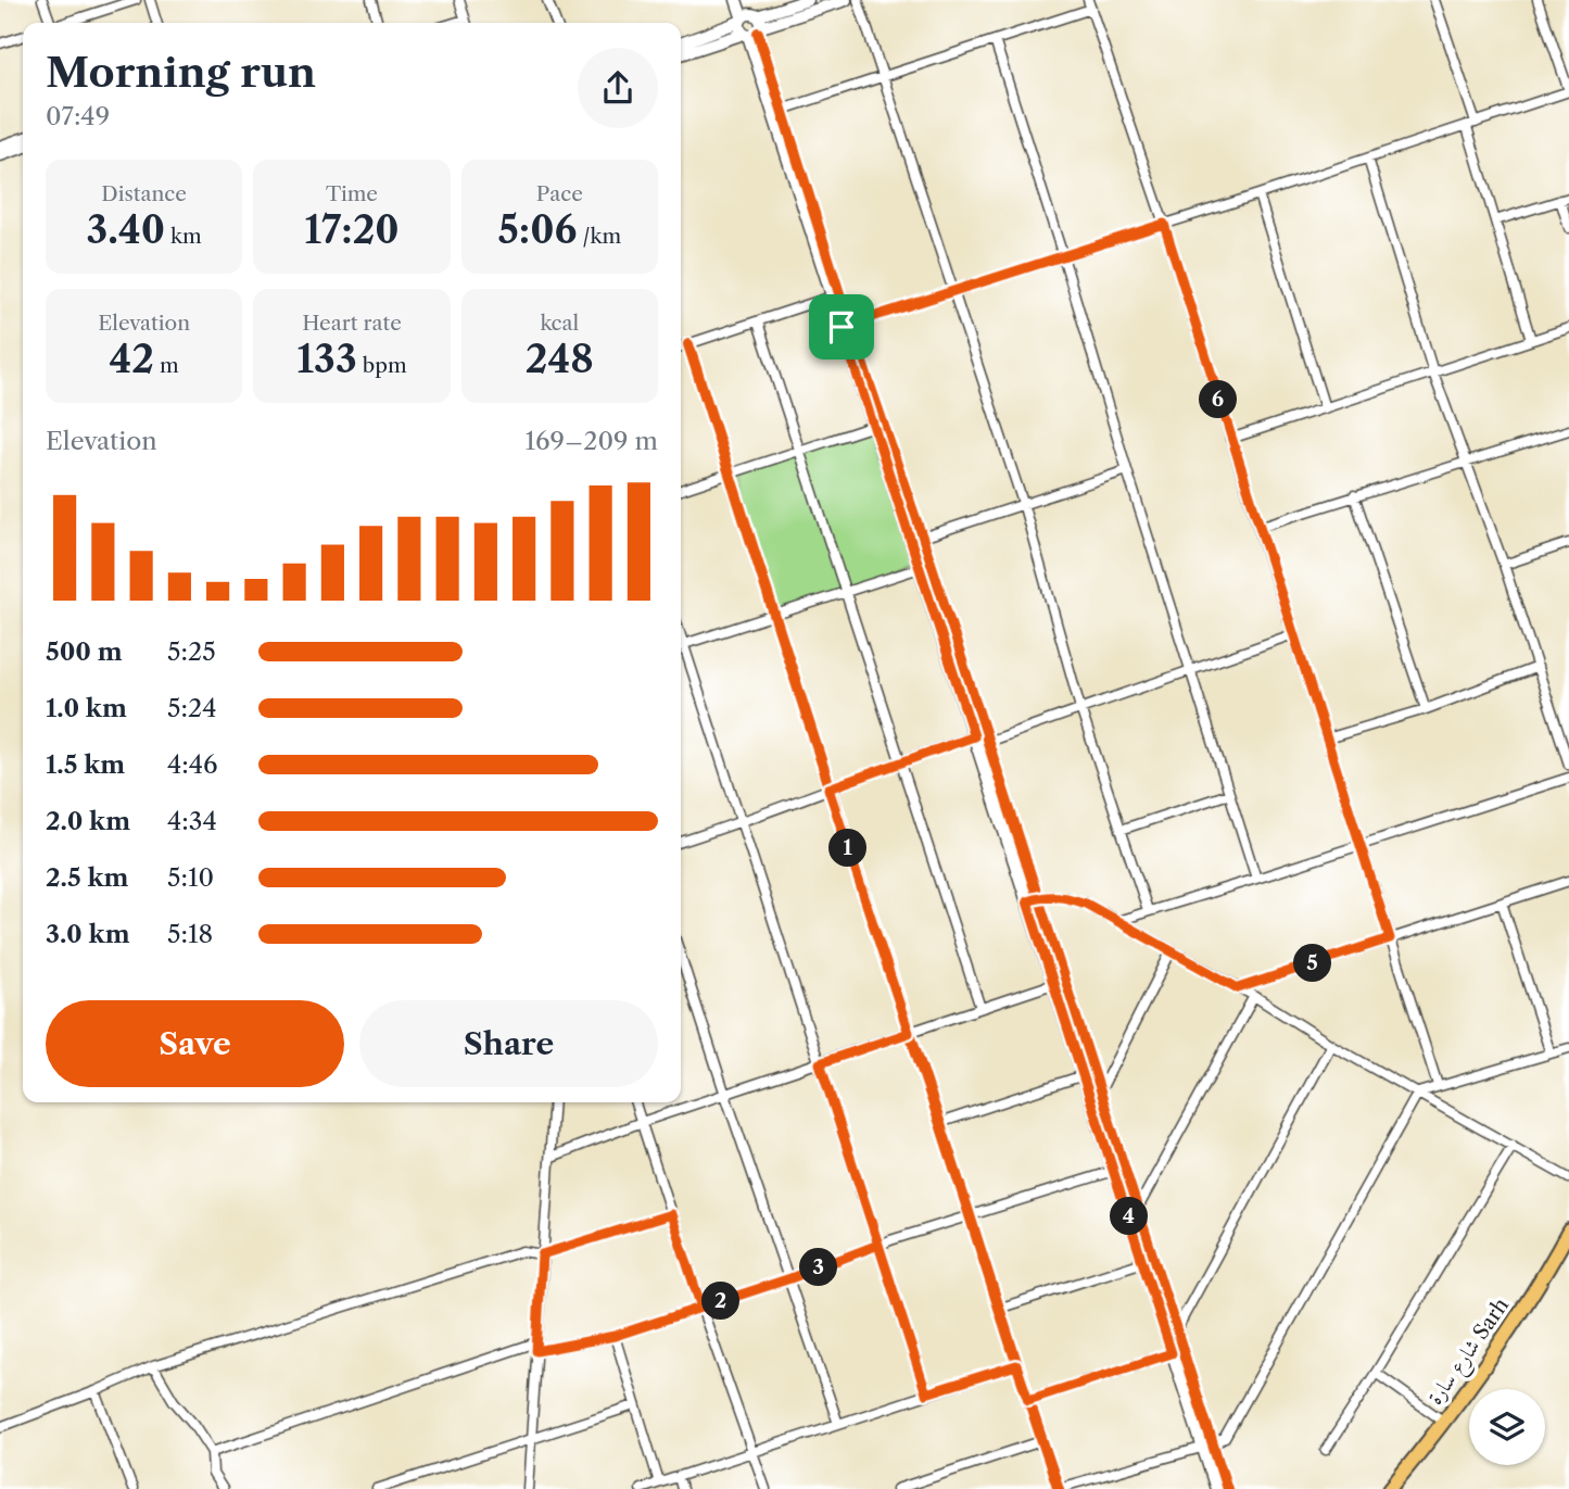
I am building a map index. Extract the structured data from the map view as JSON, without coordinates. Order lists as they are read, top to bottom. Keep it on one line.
{"streets":{"highway":["شارع سارة Sarh"]},"page":{"heading":["Morning run","07:49"],"stats":[["Distance","3.40 km"],["Time","17:20"],["Pace","5:06 /km"],["Elevation","42 m"],["Heart rate","133 bpm"],["kcal","248"]],"pins":["6","1","5","4","3","2"],"chart":["Elevation","169–209 m"],"list":[{"name":"500 m","note":"5:25"},{"name":"1.0 km","note":"5:24"},{"name":"1.5 km","note":"4:46"},{"name":"2.0 km","note":"4:34"},{"name":"2.5 km","note":"5:10"},{"name":"3.0 km","note":"5:18"}],"buttons":["Save","Share"]}}
